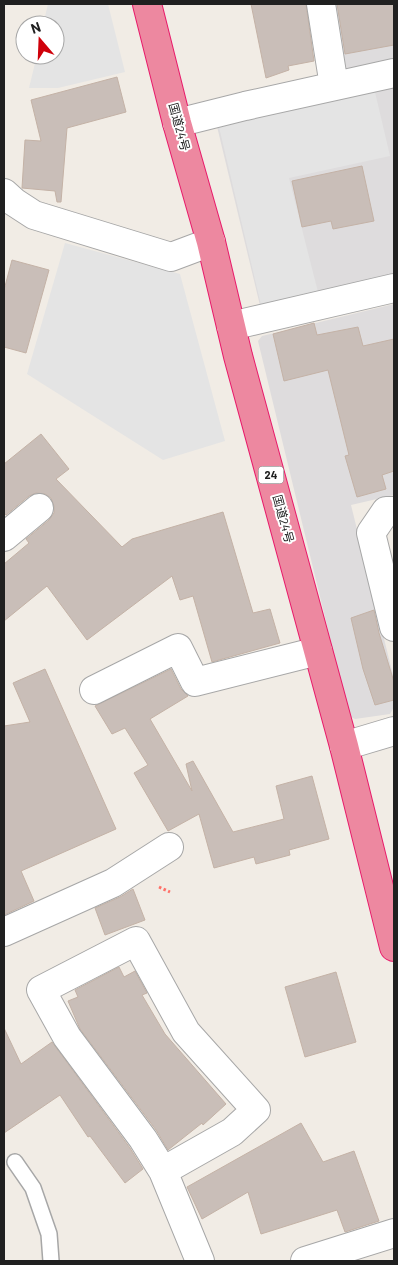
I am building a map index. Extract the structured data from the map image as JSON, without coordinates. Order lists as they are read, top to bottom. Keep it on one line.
{"streets":{"highway":["国道24号","24"]},"north":"top"}
